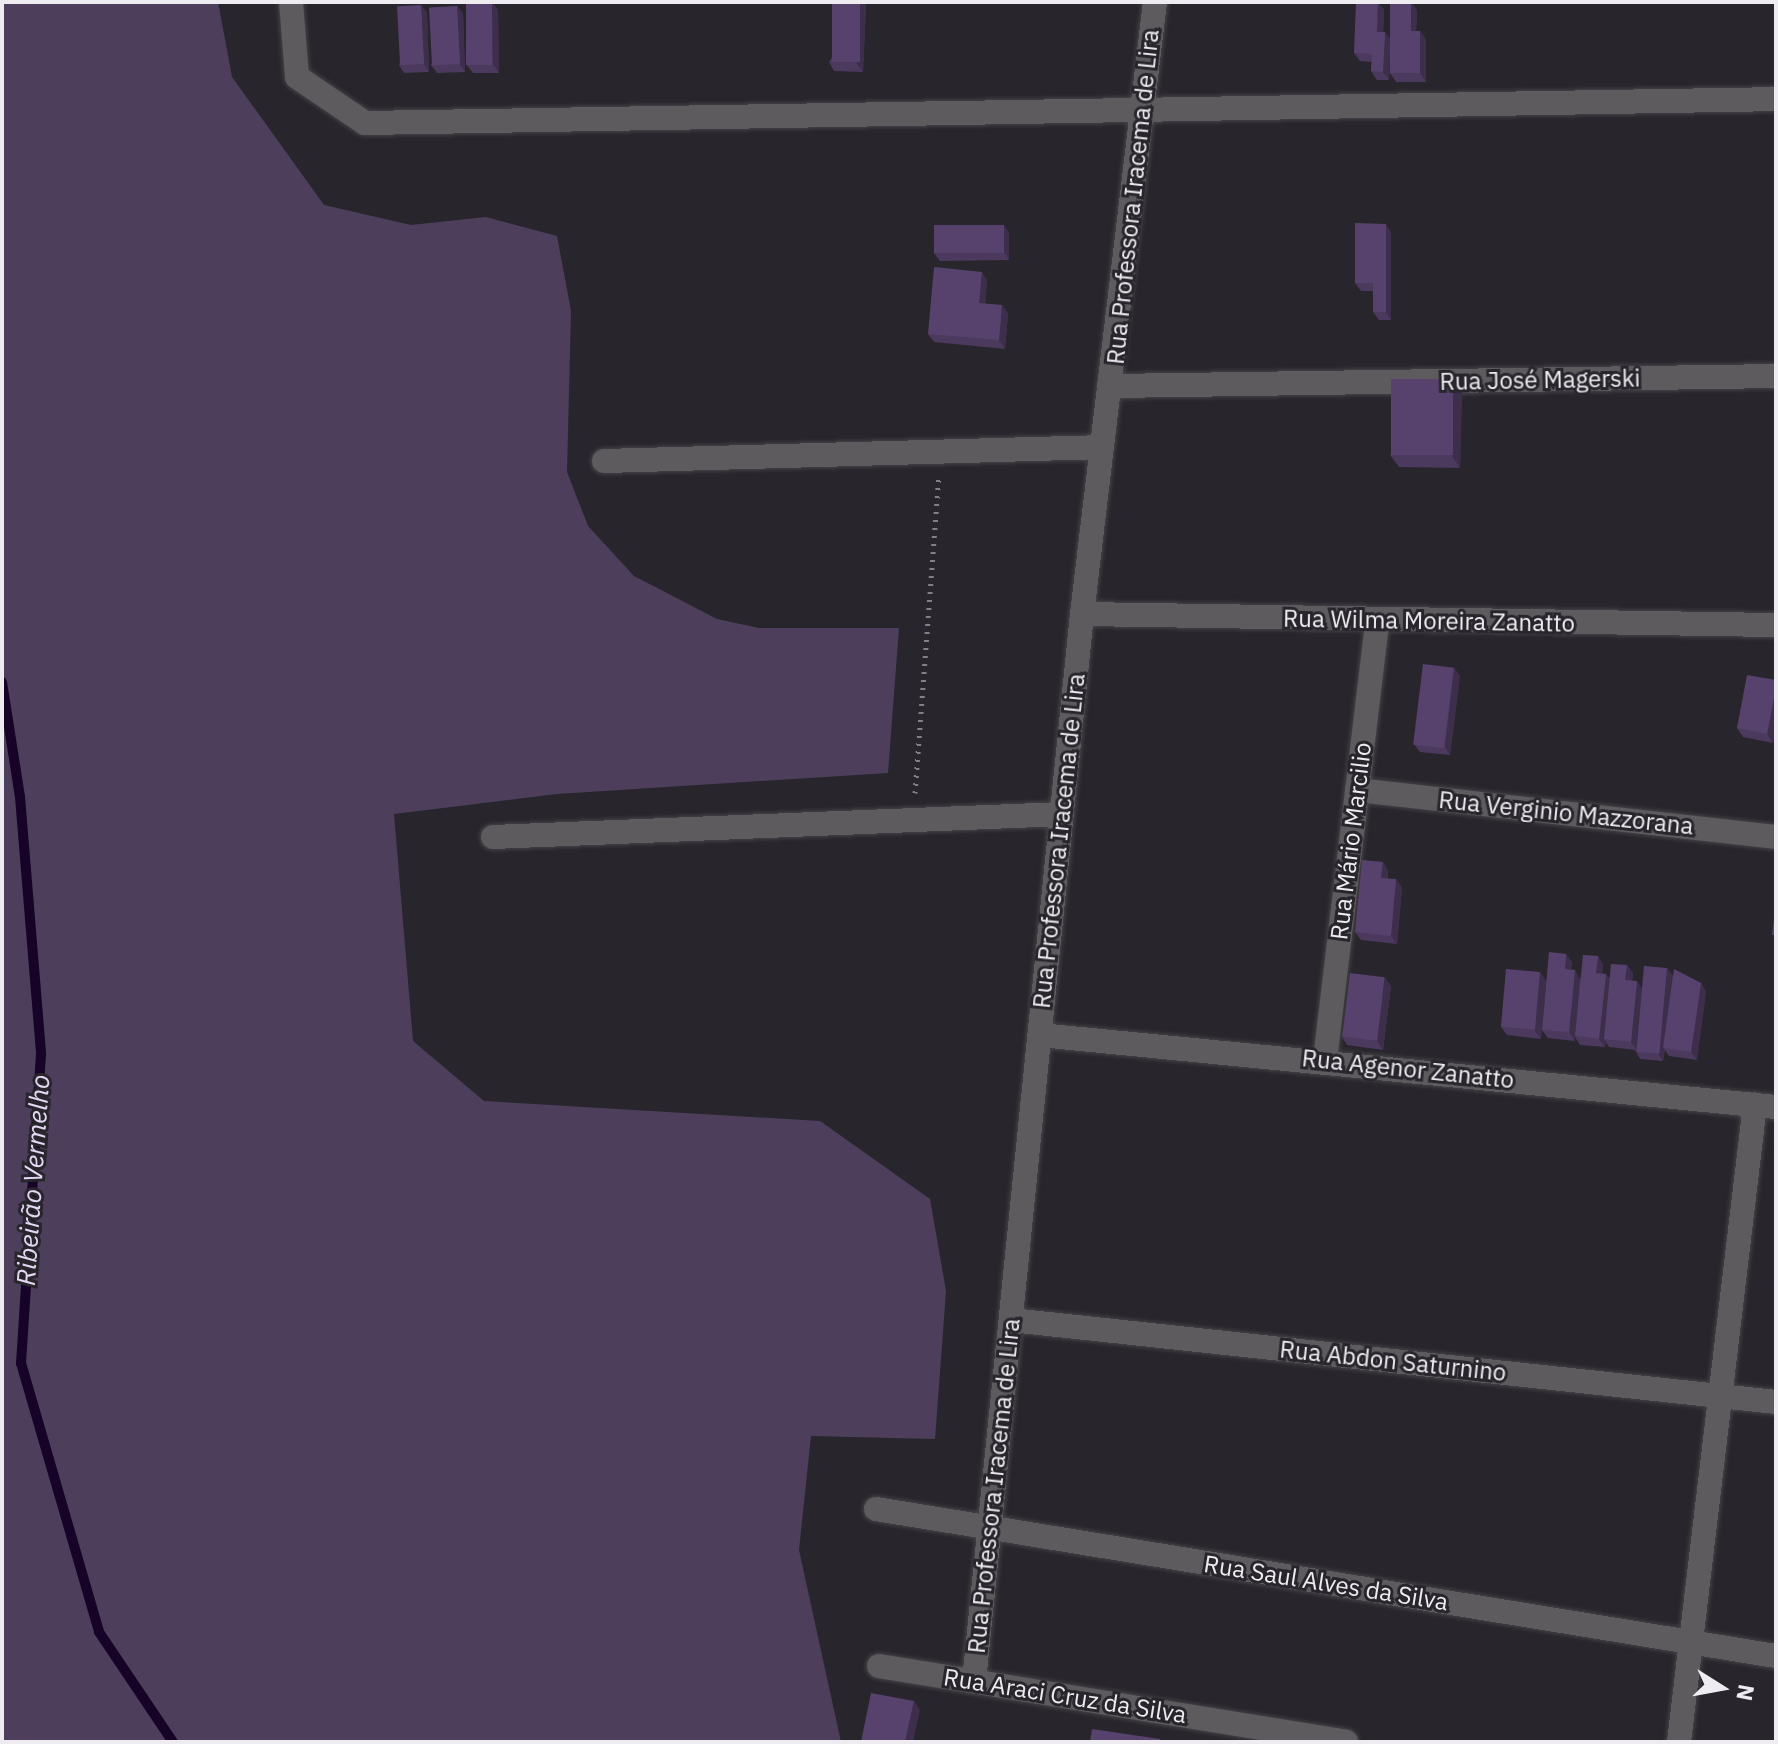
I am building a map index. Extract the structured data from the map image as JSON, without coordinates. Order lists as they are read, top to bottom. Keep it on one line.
{"streets":{"street":["Rua Professora Iracema de Lira","Rua José Magerski","Rua Wilma Moreira Zanatto","Rua Verginio Mazzorana","Rua Mário Marcilio","Rua Agenor Zanatto","Rua Abdon Saturnino","Rua Saul Alves da Silva","Rua Araci Cruz da Silva"]},"crossings":[["Rua Professora Iracema de Lira","Rua José Magerski"],["Rua Professora Iracema de Lira","Rua Wilma Moreira Zanatto"],["Rua Professora Iracema de Lira","Rua Agenor Zanatto"],["Rua Professora Iracema de Lira","Rua Abdon Saturnino"],["Rua Professora Iracema de Lira","Rua Saul Alves da Silva"],["Rua Professora Iracema de Lira","Rua Araci Cruz da Silva"],["Rua Wilma Moreira Zanatto","Rua Mário Marcilio"],["Rua Verginio Mazzorana","Rua Mário Marcilio"],["Rua Mário Marcilio","Rua Agenor Zanatto"]],"water":["Ribeirão Vermelho"],"north":"right"}
